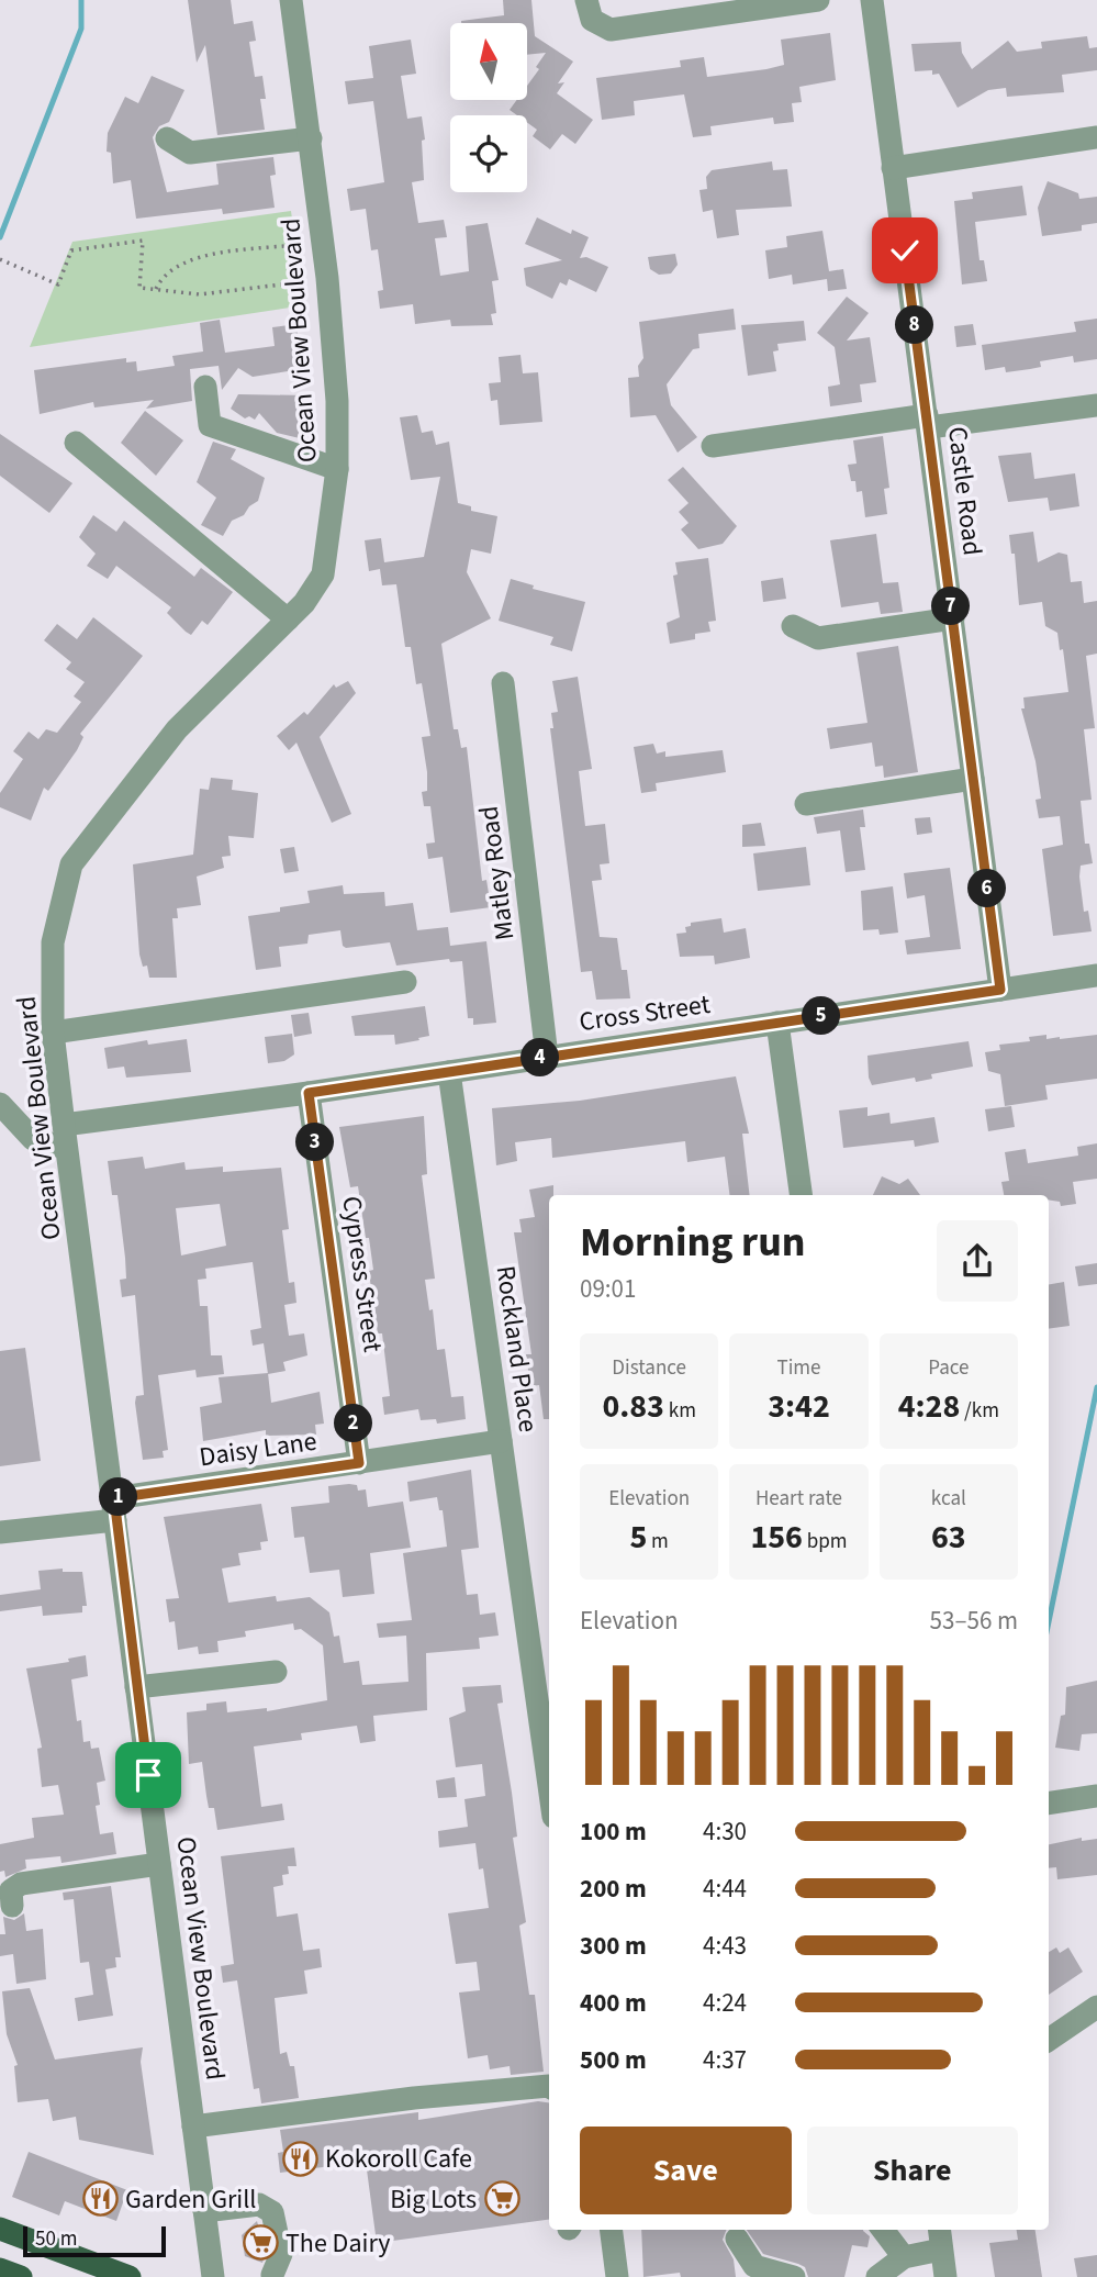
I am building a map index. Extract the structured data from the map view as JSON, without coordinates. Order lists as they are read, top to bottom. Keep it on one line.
{"streets":{"street":["Ocean View Boulevard","Castle Road","Matley Road","Cross Street","Cypress Street","Rockland Place","Daisy Lane"]},"crossings":[["Ocean View Boulevard","Cross Street"],["Ocean View Boulevard","Daisy Lane"],["Castle Road","Cross Street"],["Matley Road","Cross Street"],["Cross Street","Cypress Street"],["Cross Street","Rockland Place"],["Cypress Street","Daisy Lane"],["Rockland Place","Daisy Lane"]],"places":{"restaurant":["Kokoroll Cafe","Garden Grill"],"supermarket":["Big Lots","The Dairy"]},"scale_bar":"50 m","north":"top","page":{"pins":["8","7","6","5","4","3","2","1"],"heading":["Morning run","09:01"],"stats":[["Distance","0.83 km"],["Time","3:42"],["Pace","4:28 /km"],["Elevation","5 m"],["Heart rate","156 bpm"],["kcal","63"]],"chart":["Elevation","53–56 m"],"list":[{"name":"100 m","note":"4:30"},{"name":"200 m","note":"4:44"},{"name":"300 m","note":"4:43"},{"name":"400 m","note":"4:24"},{"name":"500 m","note":"4:37"}],"buttons":["Save","Share"],"scale":"50 m"}}
